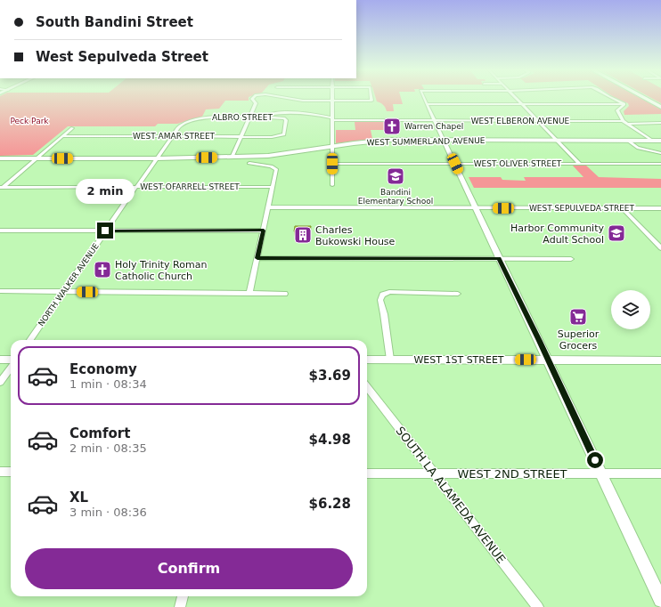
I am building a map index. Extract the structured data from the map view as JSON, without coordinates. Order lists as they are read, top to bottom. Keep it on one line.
{"streets":{"main road":["WEST SUMMERLAND AVENUE","WEST 1ST STREET"],"street":["ALBRO STREET","WEST ELBERON AVENUE","WEST AMAR STREET","WEST OLIVER STREET","WEST OFARRELL STREET","WEST SEPULVEDA STREET","NORTH WALKER AVENUE","WEST 2ND STREET","SOUTH LA ALAMEDA AVENUE"]},"crossings":[["ALBRO STREET","WEST ELBERON AVENUE"],["ALBRO STREET","WEST AMAR STREET"],["ALBRO STREET","NORTH WALKER AVENUE"],["WEST AMAR STREET","NORTH WALKER AVENUE"],["WEST SUMMERLAND AVENUE","NORTH WALKER AVENUE"],["WEST OFARRELL STREET","NORTH WALKER AVENUE"],["WEST 2ND STREET","SOUTH LA ALAMEDA AVENUE"]],"parks":["Peck Park"],"places":{"church":["Warren Chapel","Holy Trinity Roman Catholic Church"],"school or university":["Bandini Elementary School","Harbor Community Adult School"],"building":["Charles Bukowski House"],"supermarket":["Superior Grocers"]},"page":{"banner":["South Bandini Street","West Sepulveda Street"],"bubble":"2 min","list":[{"name":"Economy","note":"1 min · 08:34","value":"$3.69"},{"name":"Comfort","note":"2 min · 08:35","value":"$4.98"},{"name":"XL","note":"3 min · 08:36","value":"$6.28"}],"buttons":"Confirm"}}
